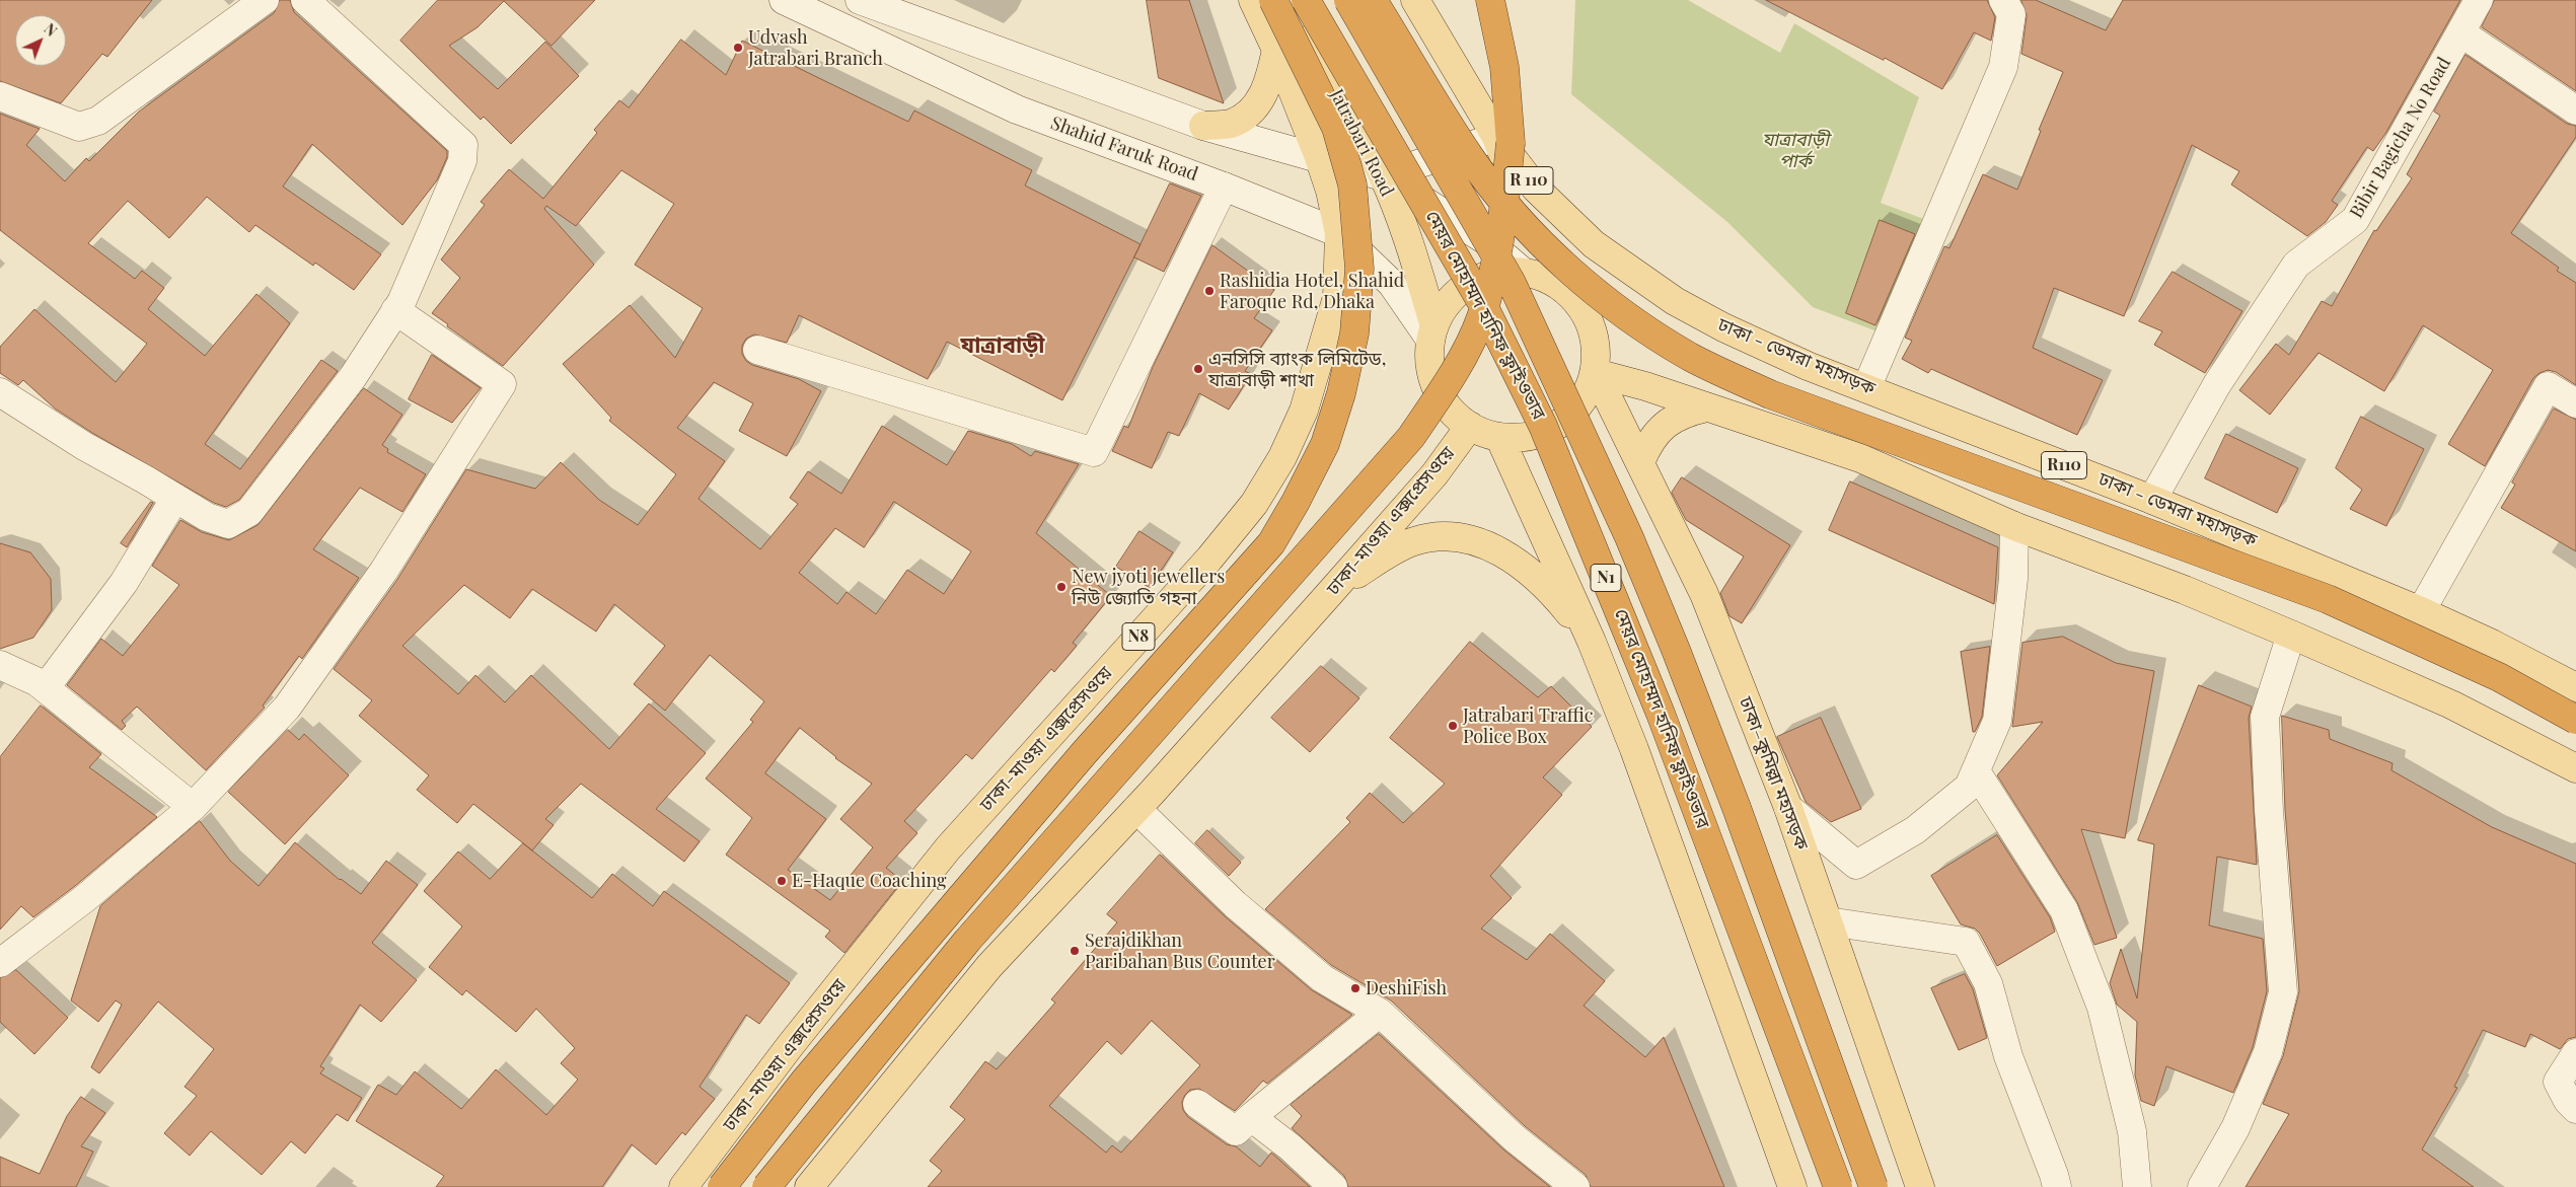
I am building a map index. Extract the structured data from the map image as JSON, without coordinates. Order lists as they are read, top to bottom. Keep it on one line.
{"streets":{"highway":["মেয়র মোহাম্মদ হানিফ ফ্লাইওভার","N1"],"main road":["Jatrabari Road","R 110","ঢাকা - ডেমরা মহাসড়ক","R110","ঢাকা-মাওয়া এক্সপ্রেসওয়ে","N8","ঢাকা–কুমিল্লা মহাসড়ক"],"street":["Bibir Bagicha No Road","Shahid Faruk Road"]},"crossings":[["Bibir Bagicha No Road","ঢাকা - ডেমরা মহাসড়ক"],["Jatrabari Road","Shahid Faruk Road"],["Jatrabari Road","ঢাকা-মাওয়া এক্সপ্রেসওয়ে"],["Jatrabari Road","N1"],["Jatrabari Road","ঢাকা–কুমিল্লা মহাসড়ক"],["Shahid Faruk Road","ঢাকা-মাওয়া এক্সপ্রেসওয়ে"],["Shahid Faruk Road","N1"],["Shahid Faruk Road","ঢাকা–কুমিল্লা মহাসড়ক"],["R 110","ঢাকা - ডেমরা মহাসড়ক"],["ঢাকা-মাওয়া এক্সপ্রেসওয়ে","N1"],["ঢাকা-মাওয়া এক্সপ্রেসওয়ে","ঢাকা–কুমিল্লা মহাসড়ক"],["N1","ঢাকা–কুমিল্লা মহাসড়ক"]],"districts":["যাত্রাবাড়ী"],"parks":["যাত্রাবাড়ী পার্ক"],"places":["Udvash Jatrabari Branch","Rashidia Hotel, Shahid Faroque Rd, Dhaka","এনসিসি ব্যাংক লিমিটেড, যাত্রাবাড়ী শাখা","New jyoti jewellers নিউ জ্যোতি গহনা","Jatrabari Traffic Police Box","E-Haque Coaching","Serajdikhan Paribahan Bus Counter","DeshiFish"],"north":"top right"}
